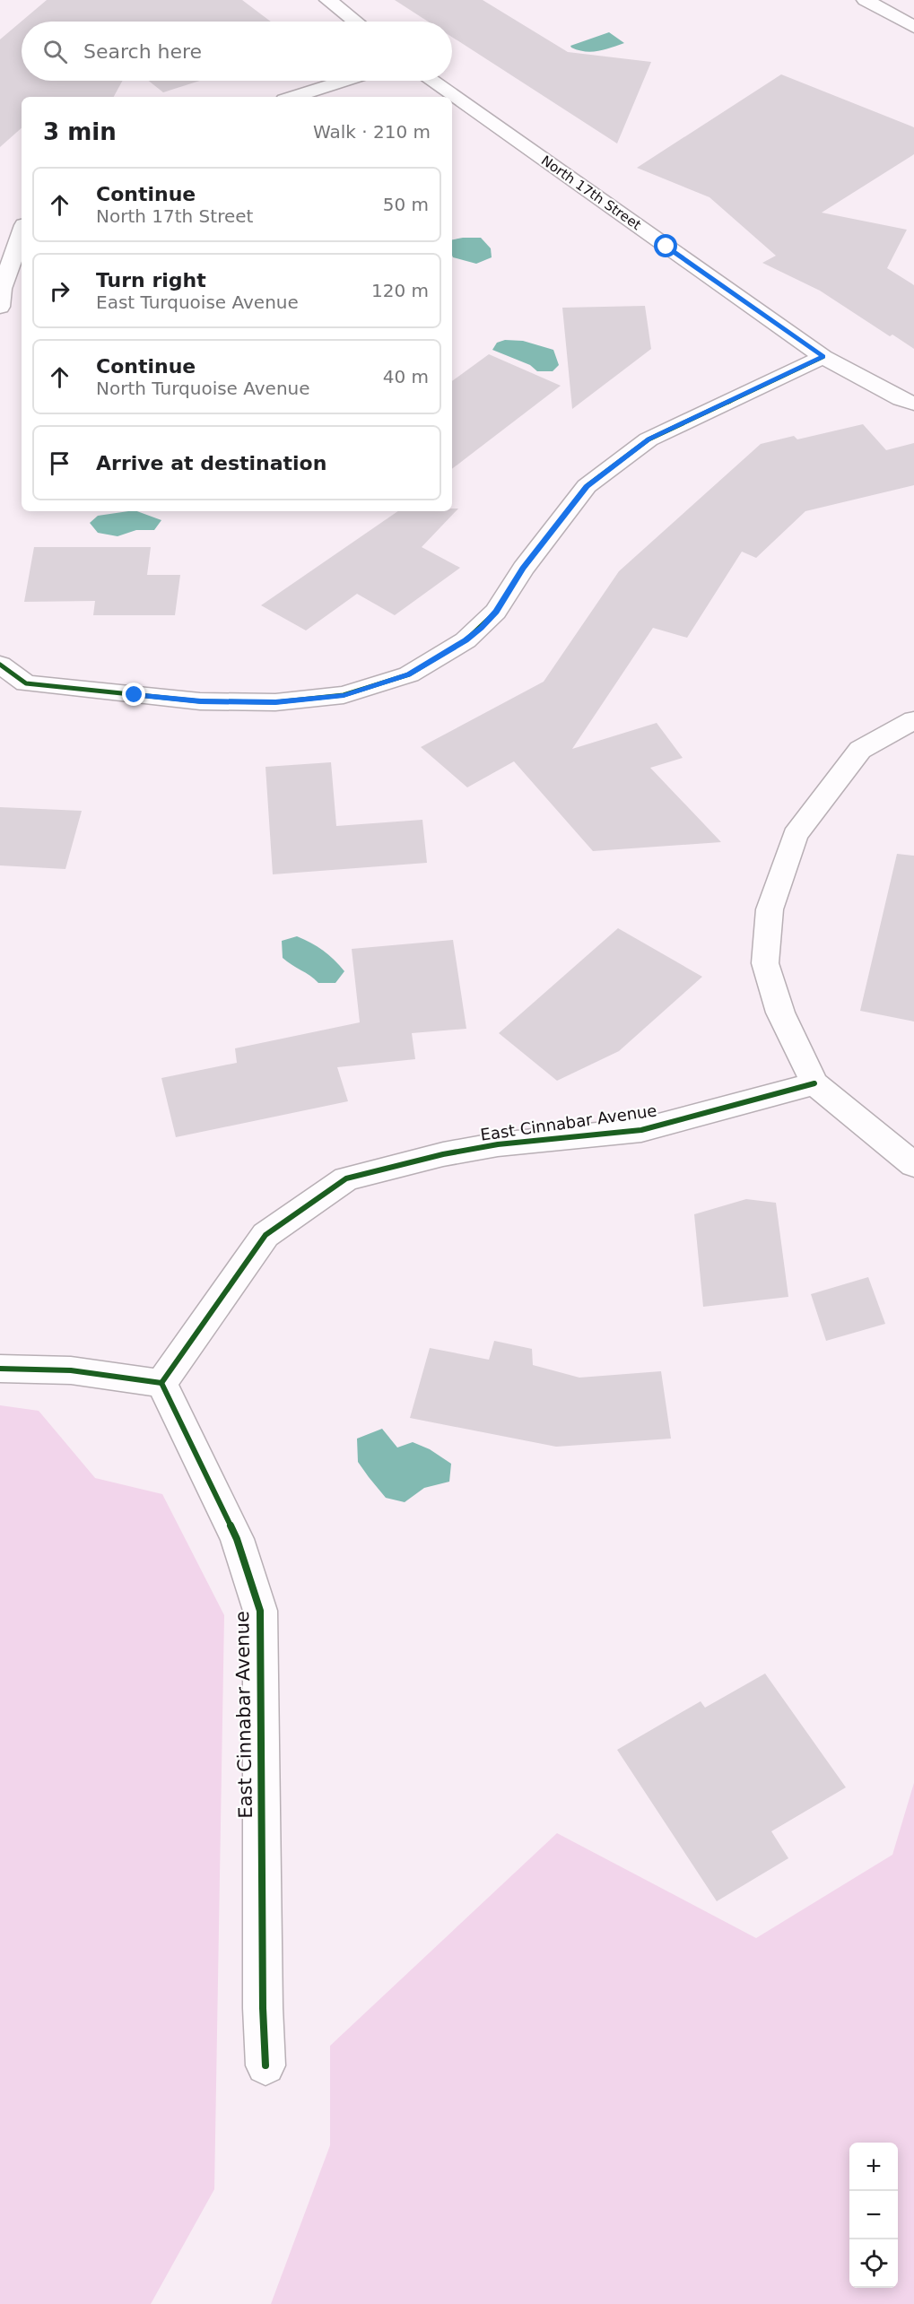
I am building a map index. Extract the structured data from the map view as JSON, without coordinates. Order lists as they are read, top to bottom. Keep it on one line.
{"streets":{"street":["North 17th Street","East Cinnabar Avenue"]},"page":{"search":"Search here","heading":["3 min","Walk · 210 m"],"list":[["Continue","North 17th Street","50 m"],["Turn right","East Turquoise Avenue","120 m"],["Continue","North Turquoise Avenue","40 m"],"Arrive at destination"],"map_buttons":["+","−"]}}
